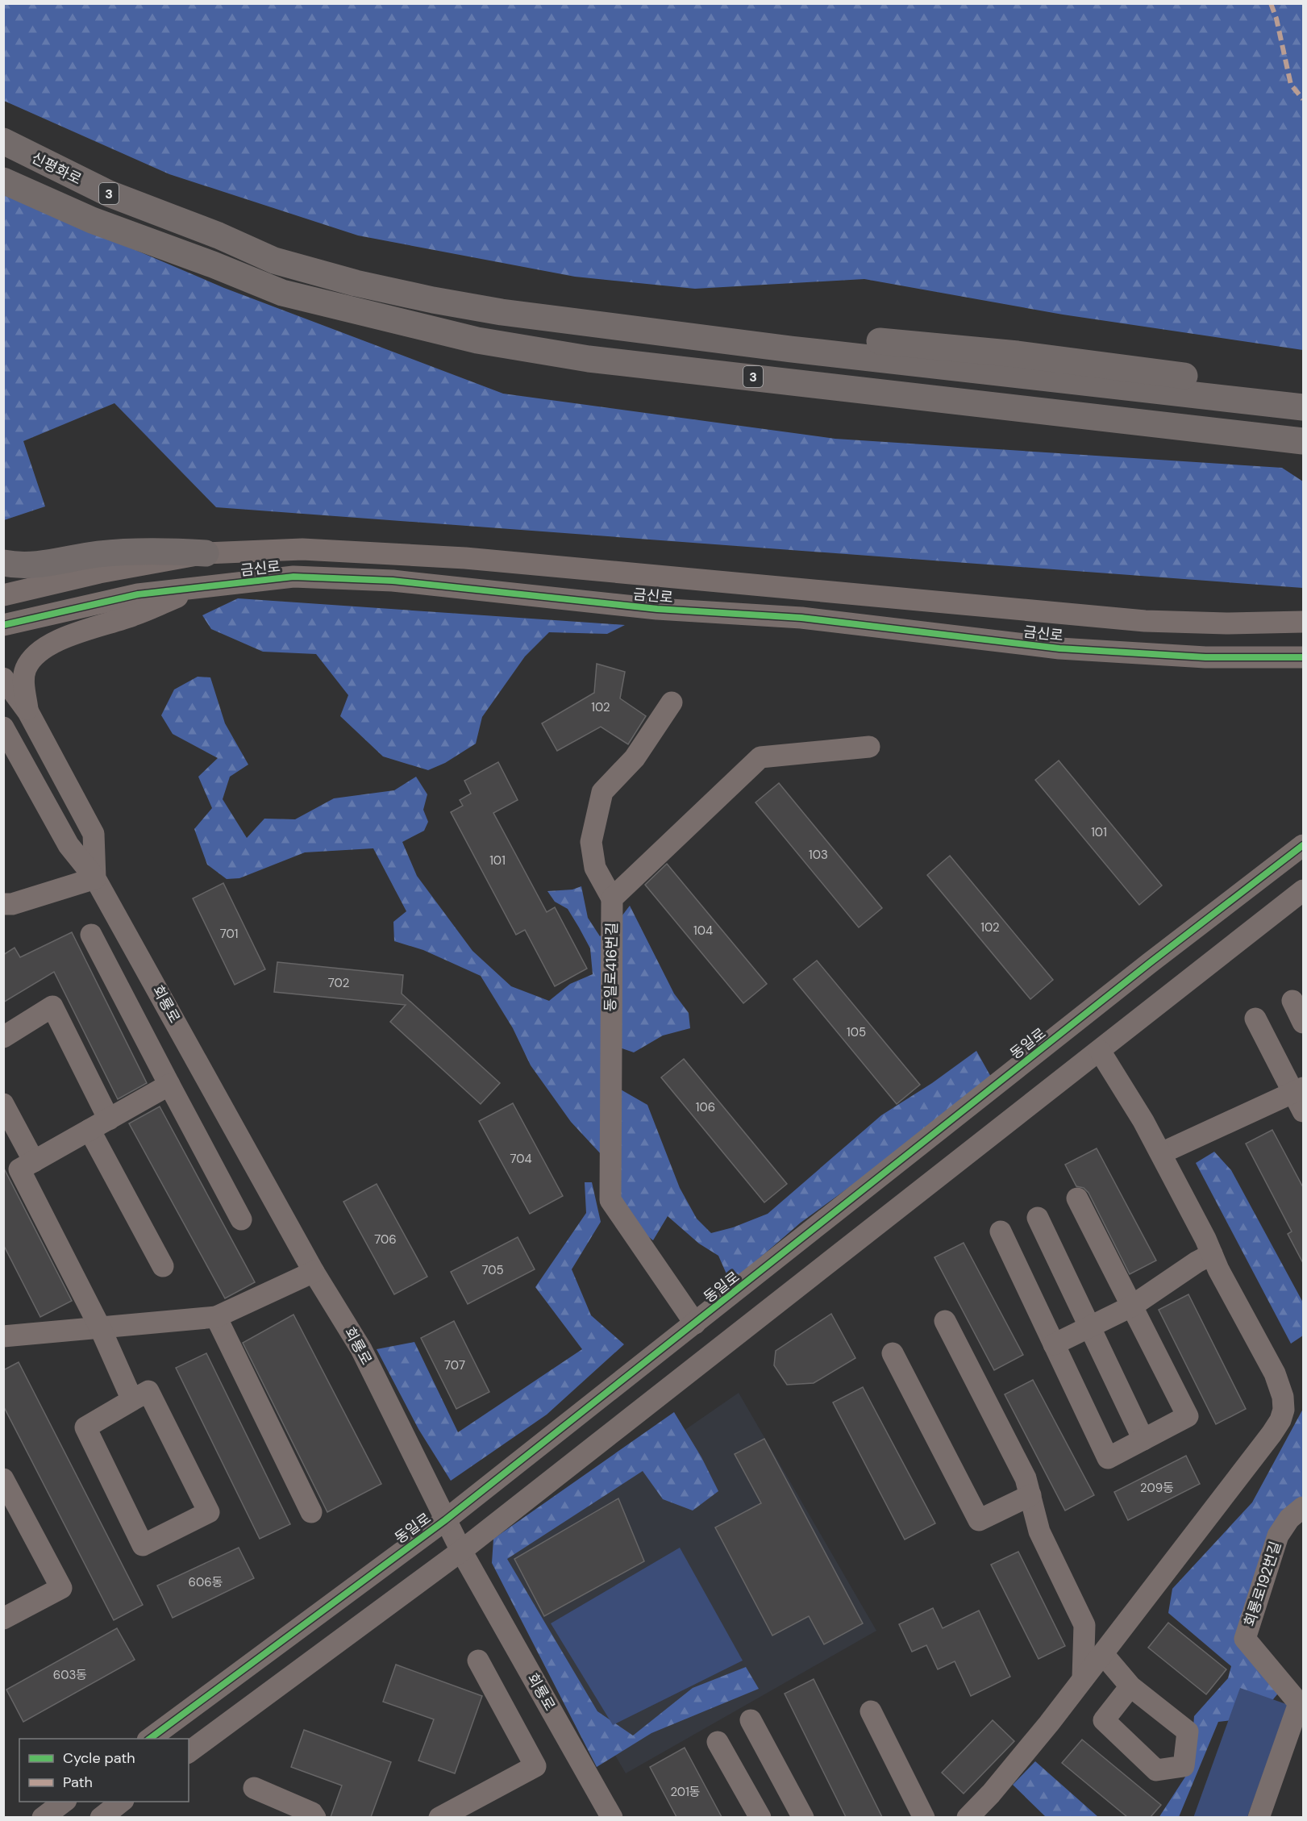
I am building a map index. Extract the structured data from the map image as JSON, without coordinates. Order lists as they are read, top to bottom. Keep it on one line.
{"streets":{"highway":["신평화로","3"],"street":["금신로","동일로416번길","회룡로","동일로","회룡로192번길"]},"crossings":[["신평화로","3"],["동일로416번길","동일로"],["회룡로","동일로"]],"house_numbers":["102","101","103","101","102","104","701","702","105","106","704","706","705","707","209동","606동","603동","201동"],"legend":["Cycle path","Path"]}
